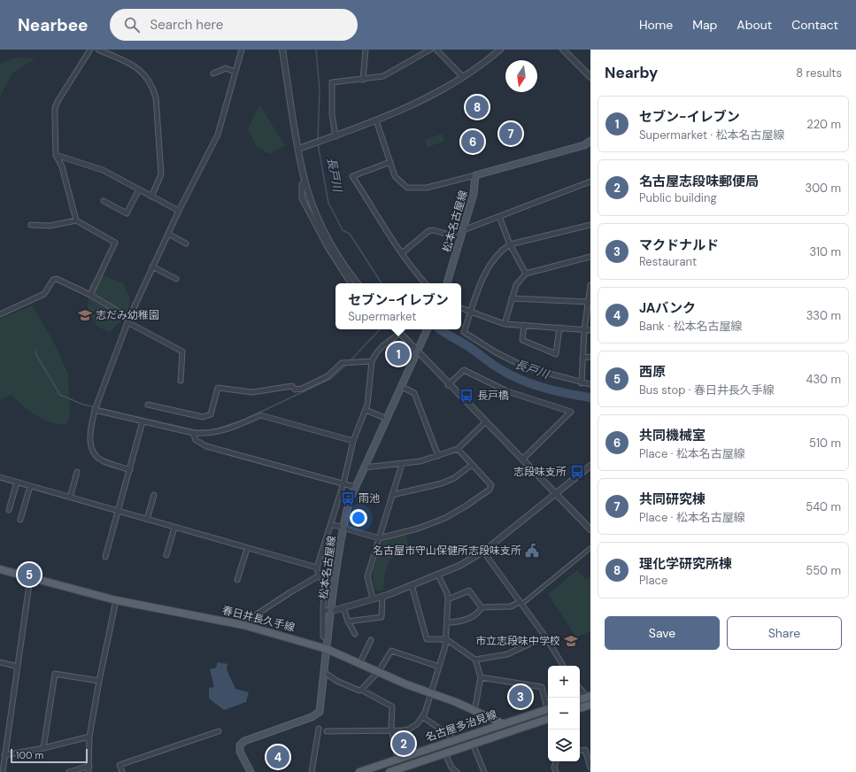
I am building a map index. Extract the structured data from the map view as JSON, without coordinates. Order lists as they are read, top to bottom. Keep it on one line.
{"streets":{"main road":["松本名古屋線","春日井長久手線","名古屋多治見線"]},"crossings":[["松本名古屋線","春日井長久手線"],["春日井長久手線","名古屋多治見線"]],"water":["長戸川"],"places":{"school or university":["志だみ幼稚園","市立志段味中学校"],"bus stop":["長戸橋","志段味支所","雨池"],"public building":["名古屋市守山保健所志段味支所"]},"scale_bar":"100 m","north":"bottom","page":{"header":"Nearbee","search":"Search here","nav":["Home","Map","About","Contact"],"heading":["Nearby","8 results"],"pins":["8","7","6","1","5","3","2","4"],"list":[{"mark":"1","name":"セブン-イレブン","note":"Supermarket · 松本名古屋線","value":"220 m"},{"mark":"2","name":"名古屋志段味郵便局","note":"Public building","value":"300 m"},{"mark":"3","name":"マクドナルド","note":"Restaurant","value":"310 m"},{"mark":"4","name":"JAバンク","note":"Bank · 松本名古屋線","value":"330 m"},{"mark":"5","name":"西原","note":"Bus stop · 春日井長久手線","value":"430 m"},{"mark":"6","name":"共同機械室","note":"Place · 松本名古屋線","value":"510 m"},{"mark":"7","name":"共同研究棟","note":"Place · 松本名古屋線","value":"540 m"},{"mark":"8","name":"理化学研究所棟","note":"Place","value":"550 m"}],"popup":["セブン-イレブン","Supermarket"],"buttons":["Save","Share"],"map_buttons":["+","−"],"scale":"100 m"}}
